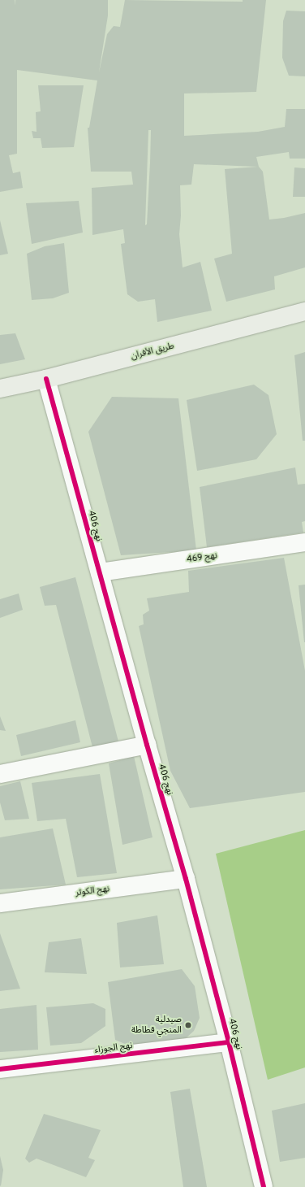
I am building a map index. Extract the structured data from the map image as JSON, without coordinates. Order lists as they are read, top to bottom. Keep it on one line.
{"streets":{"main road":["طريق الأفران"],"street":["نهج 406","نهج 469","نهج الكوثر","نهج الجوزاء"]},"crossings":[["طريق الأفران","نهج 406"],["نهج 406","نهج 469"],["نهج 406","نهج الكوثر"],["نهج 406","نهج الجوزاء"]],"places":["صيدلية المنجي قطاطة"]}
